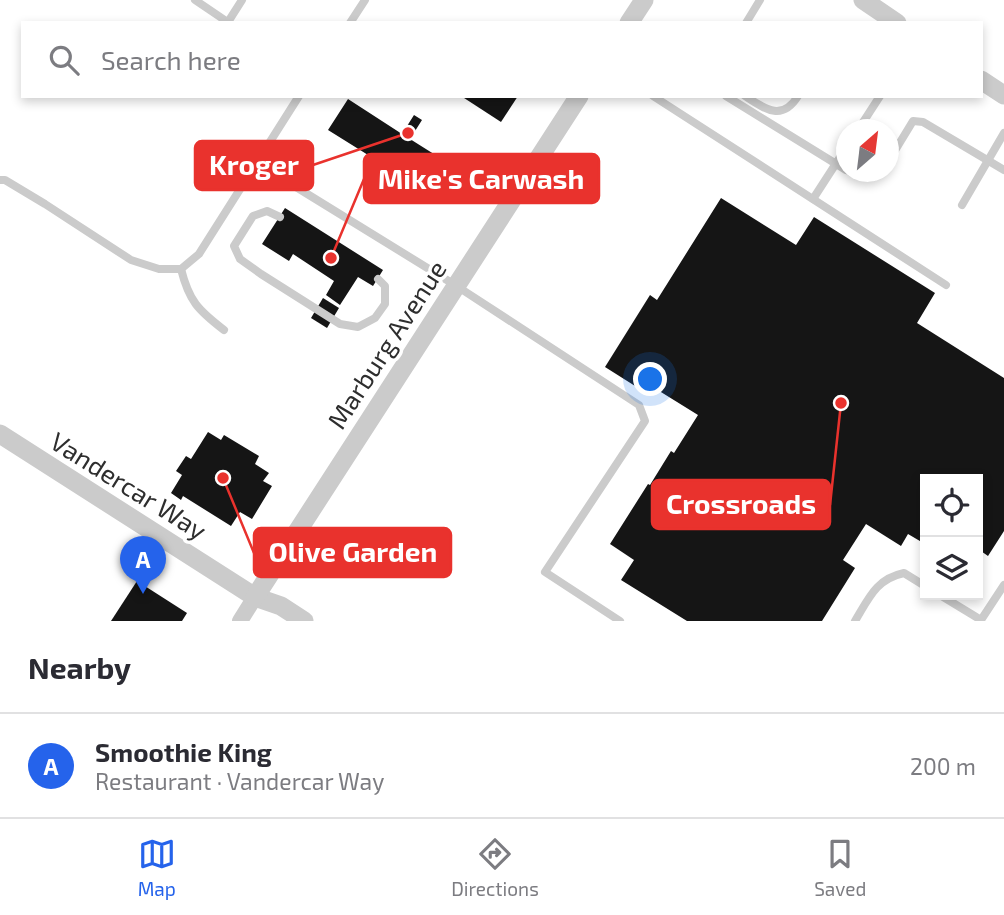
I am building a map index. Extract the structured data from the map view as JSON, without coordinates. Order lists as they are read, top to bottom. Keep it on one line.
{"streets":{"street":["Marburg Avenue","Vandercar Way"]},"crossings":[["Marburg Avenue","Vandercar Way"]],"places":["Kroger","Mike's Carwash","Crossroads","Olive Garden"],"north":"top right","page":{"search":"Search here","pins":"A","heading":"Nearby","list":[{"mark":"A","name":"Smoothie King","note":"Restaurant · Vandercar Way","value":"200 m"}],"nav":["Map","Directions","Saved"]}}
